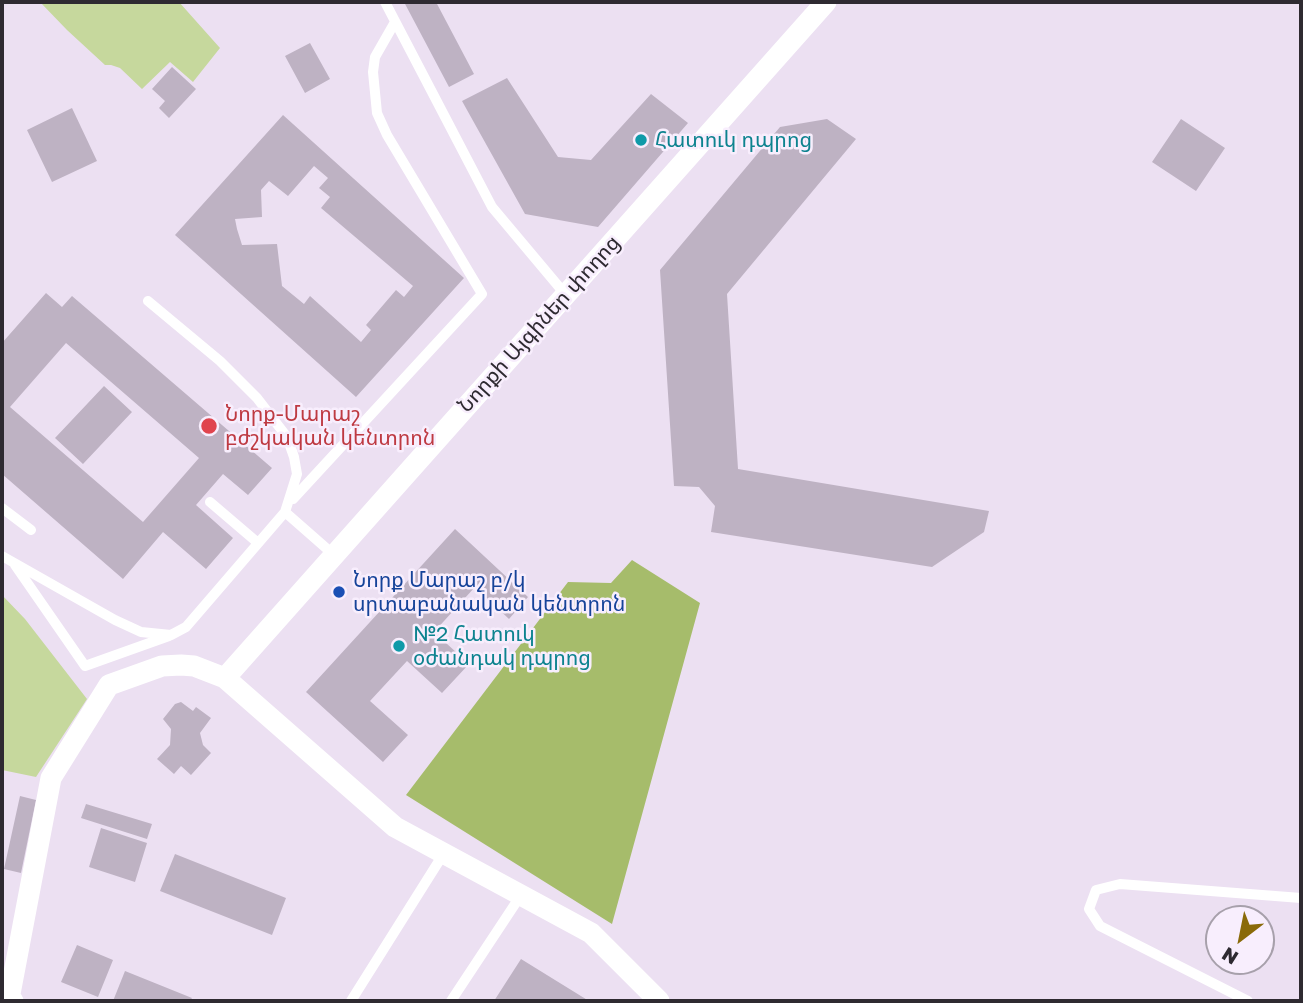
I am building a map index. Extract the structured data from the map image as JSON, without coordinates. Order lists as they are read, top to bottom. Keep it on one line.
{"streets":{"street":["Նորքի Այգիներ փողոց"]},"places":["Հատուկ դպրոց","Նորք-Մարաշ բժշկական կենտրոն","Նորք Մարաշ բ/կ սրտաբանական կենտրոն","№2 Հատուկ օժանդակ դպրոց"],"north":"bottom left"}
